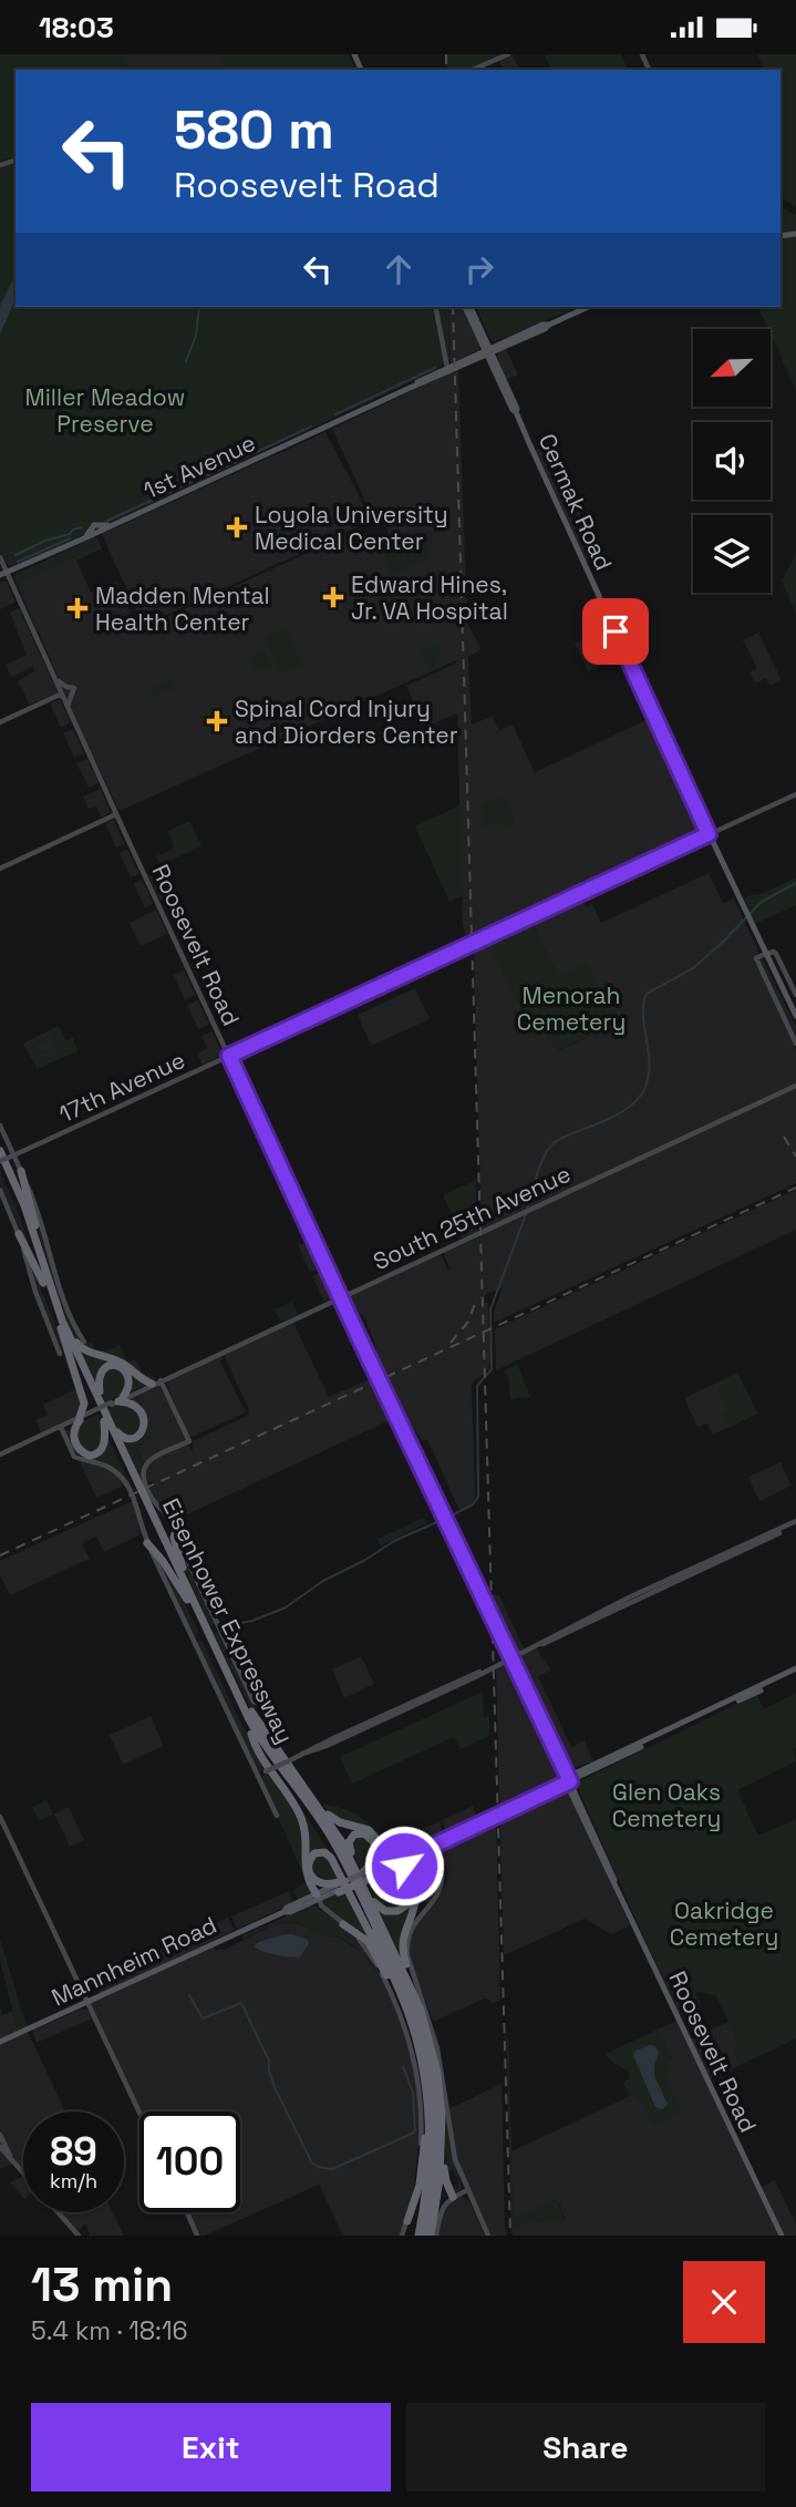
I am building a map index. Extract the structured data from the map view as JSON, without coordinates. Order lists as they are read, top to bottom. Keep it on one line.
{"streets":{"highway":["Eisenhower Expressway"],"main road":["1st Avenue","Cermak Road","Roosevelt Road","17th Avenue","South 25th Avenue","Mannheim Road"]},"crossings":[["1st Avenue","Cermak Road"],["1st Avenue","Roosevelt Road"],["Cermak Road","17th Avenue"],["Roosevelt Road","17th Avenue"],["Roosevelt Road","South 25th Avenue"],["17th Avenue","Eisenhower Expressway"]],"parks":["Miller Meadow Preserve","Menorah Cemetery","Glen Oaks Cemetery","Oakridge Cemetery"],"places":{"health":["Loyola University Medical Center","Edward Hines, Jr. VA Hospital","Madden Mental Health Center","Spinal Cord Injury and Diorders Center"]},"north":"bottom left","page":{"status":"18:03","turn":["580 m","Roosevelt Road"],"speed":"89 km/h","limit":"100","heading":["13 min","5.4 km · 18:16"],"buttons":["Exit","Share"]}}
